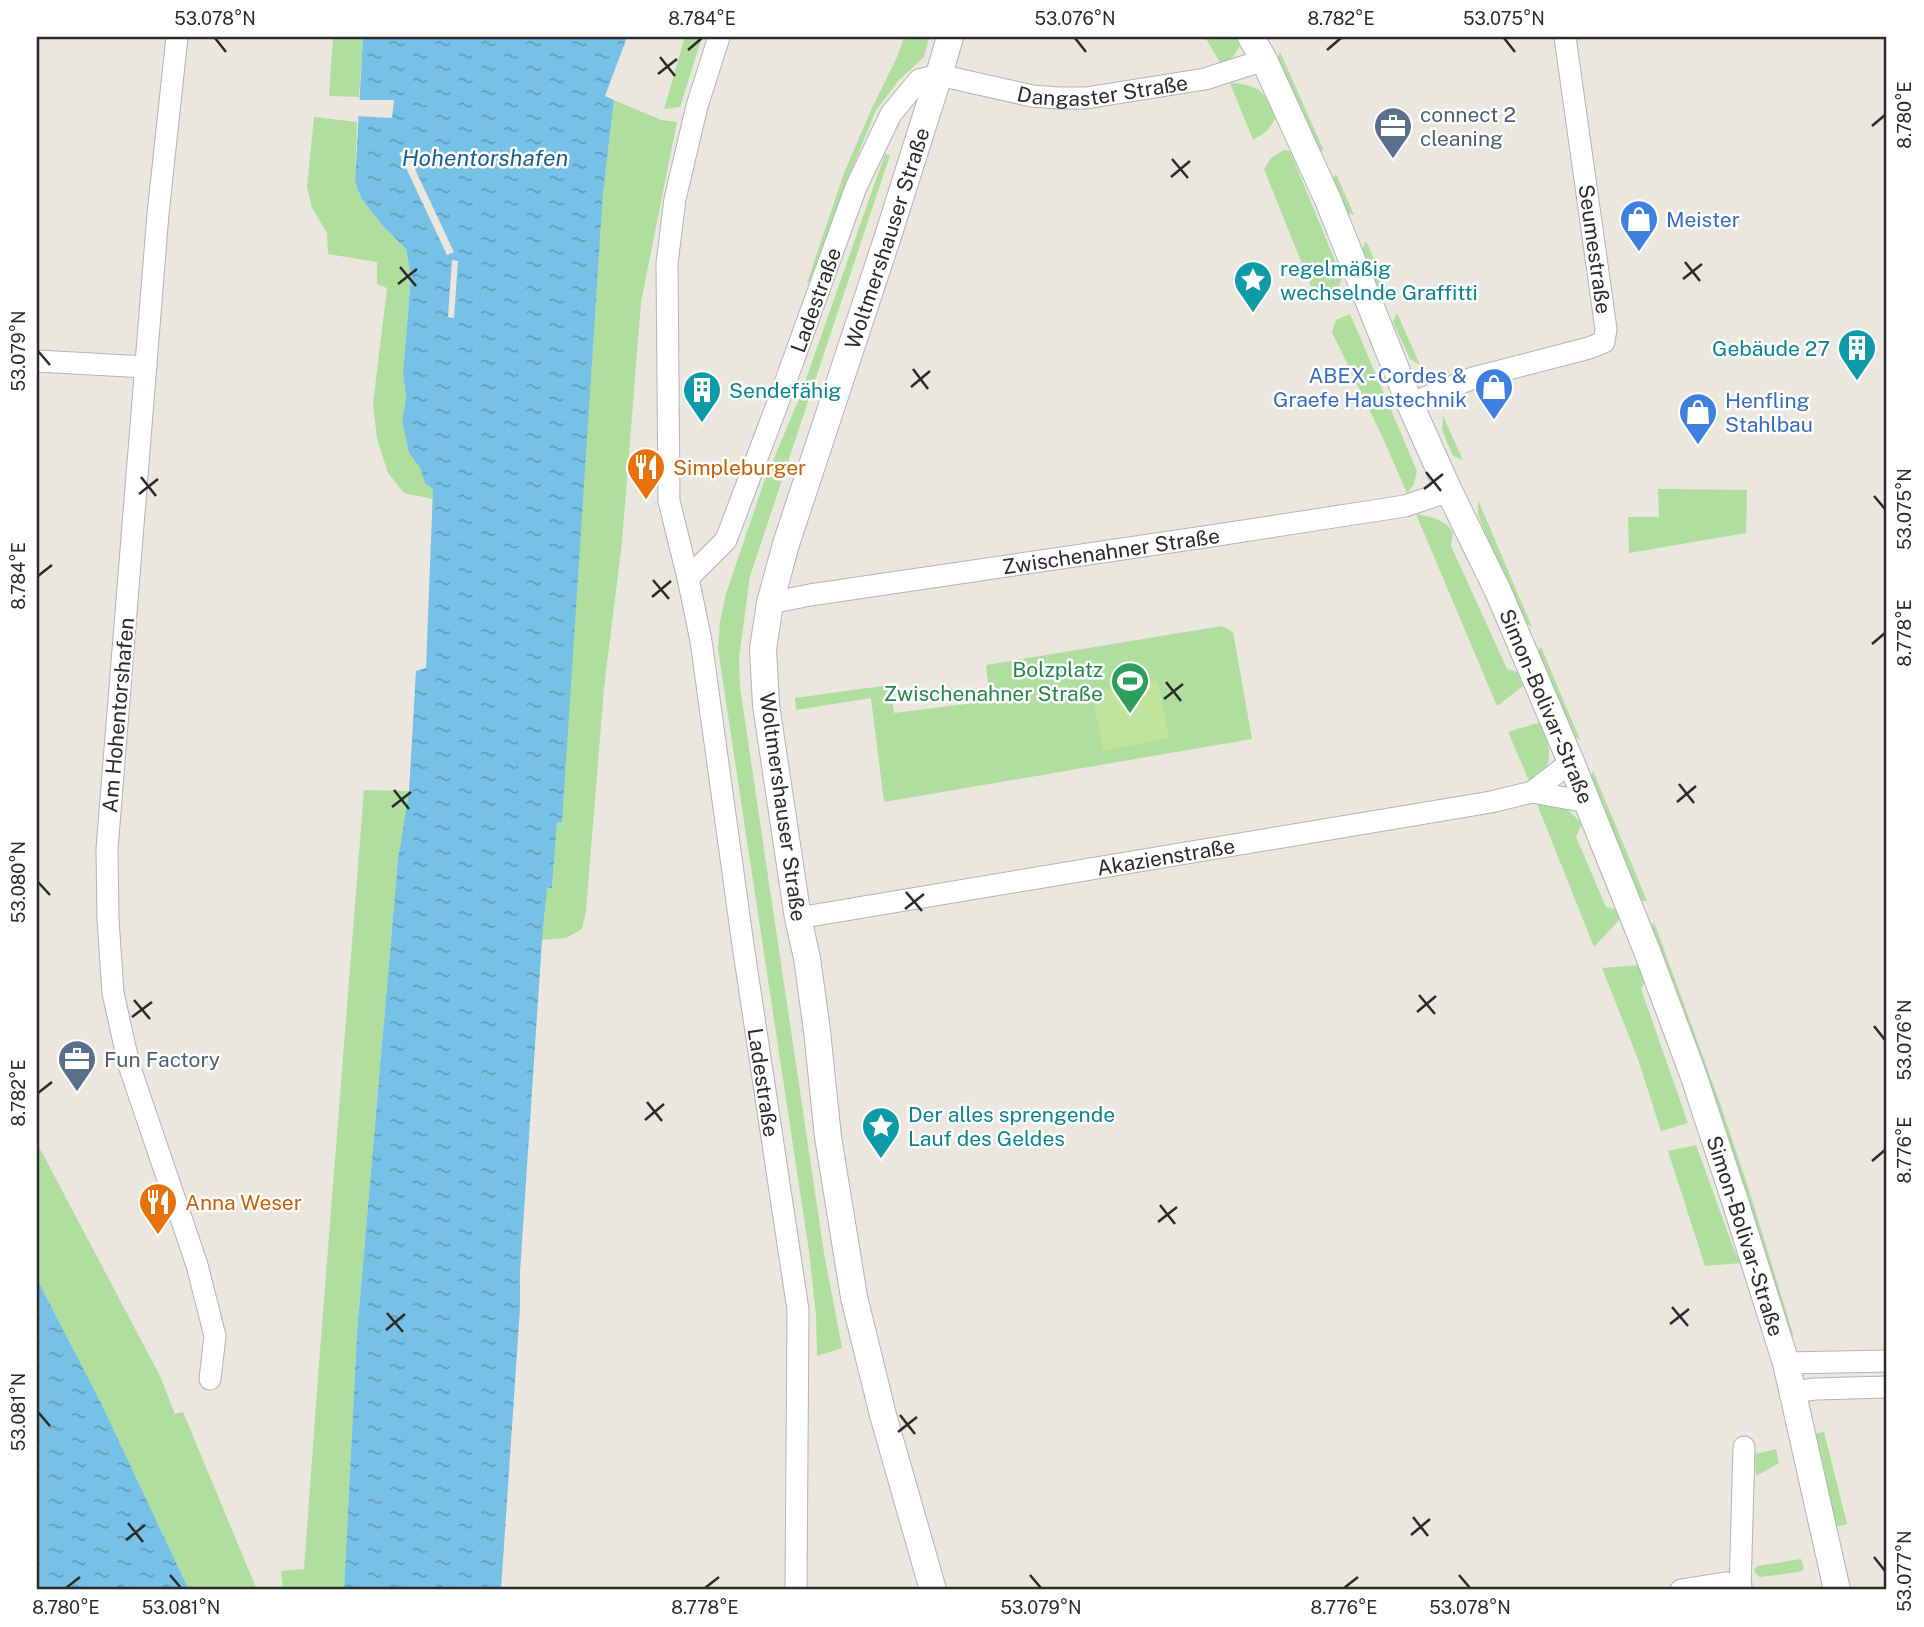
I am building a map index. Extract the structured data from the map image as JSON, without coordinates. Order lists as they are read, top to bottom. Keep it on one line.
{"streets":{"street":["Dangaster Straße","Woltmershauser Straße","Seumestraße","Ladestraße","Zwischenahner Straße","Simon-Bolivar-Straße","Am Hohentorshafen","Akazienstraße"]},"crossings":[["Dangaster Straße","Woltmershauser Straße"],["Dangaster Straße","Ladestraße"],["Dangaster Straße","Simon-Bolivar-Straße"],["Woltmershauser Straße","Ladestraße"],["Woltmershauser Straße","Zwischenahner Straße"],["Woltmershauser Straße","Akazienstraße"],["Seumestraße","Simon-Bolivar-Straße"],["Zwischenahner Straße","Simon-Bolivar-Straße"],["Simon-Bolivar-Straße","Akazienstraße"]],"water":["Hohentorshafen"],"places":{"office":["connect 2 cleaning","Fun Factory"],"shop":["Meister","ABEX - Cordes & Graefe Haustechnik","Henfling Stahlbau"],"place":["regelmäßig wechselnde Graffitti","Der alles sprengende Lauf des Geldes"],"building":["Gebäude 27","Sendefähig"],"restaurant":["Simpleburger","Anna Weser"],"sports":["Bolzplatz Zwischenahner Straße"]},"coordinates":["53.078°N","8.784°E","53.076°N","8.782°E","53.075°N","8.780°E","53.079°N","8.778°E","53.080°N","8.776°E","53.081°N","53.077°N"]}
